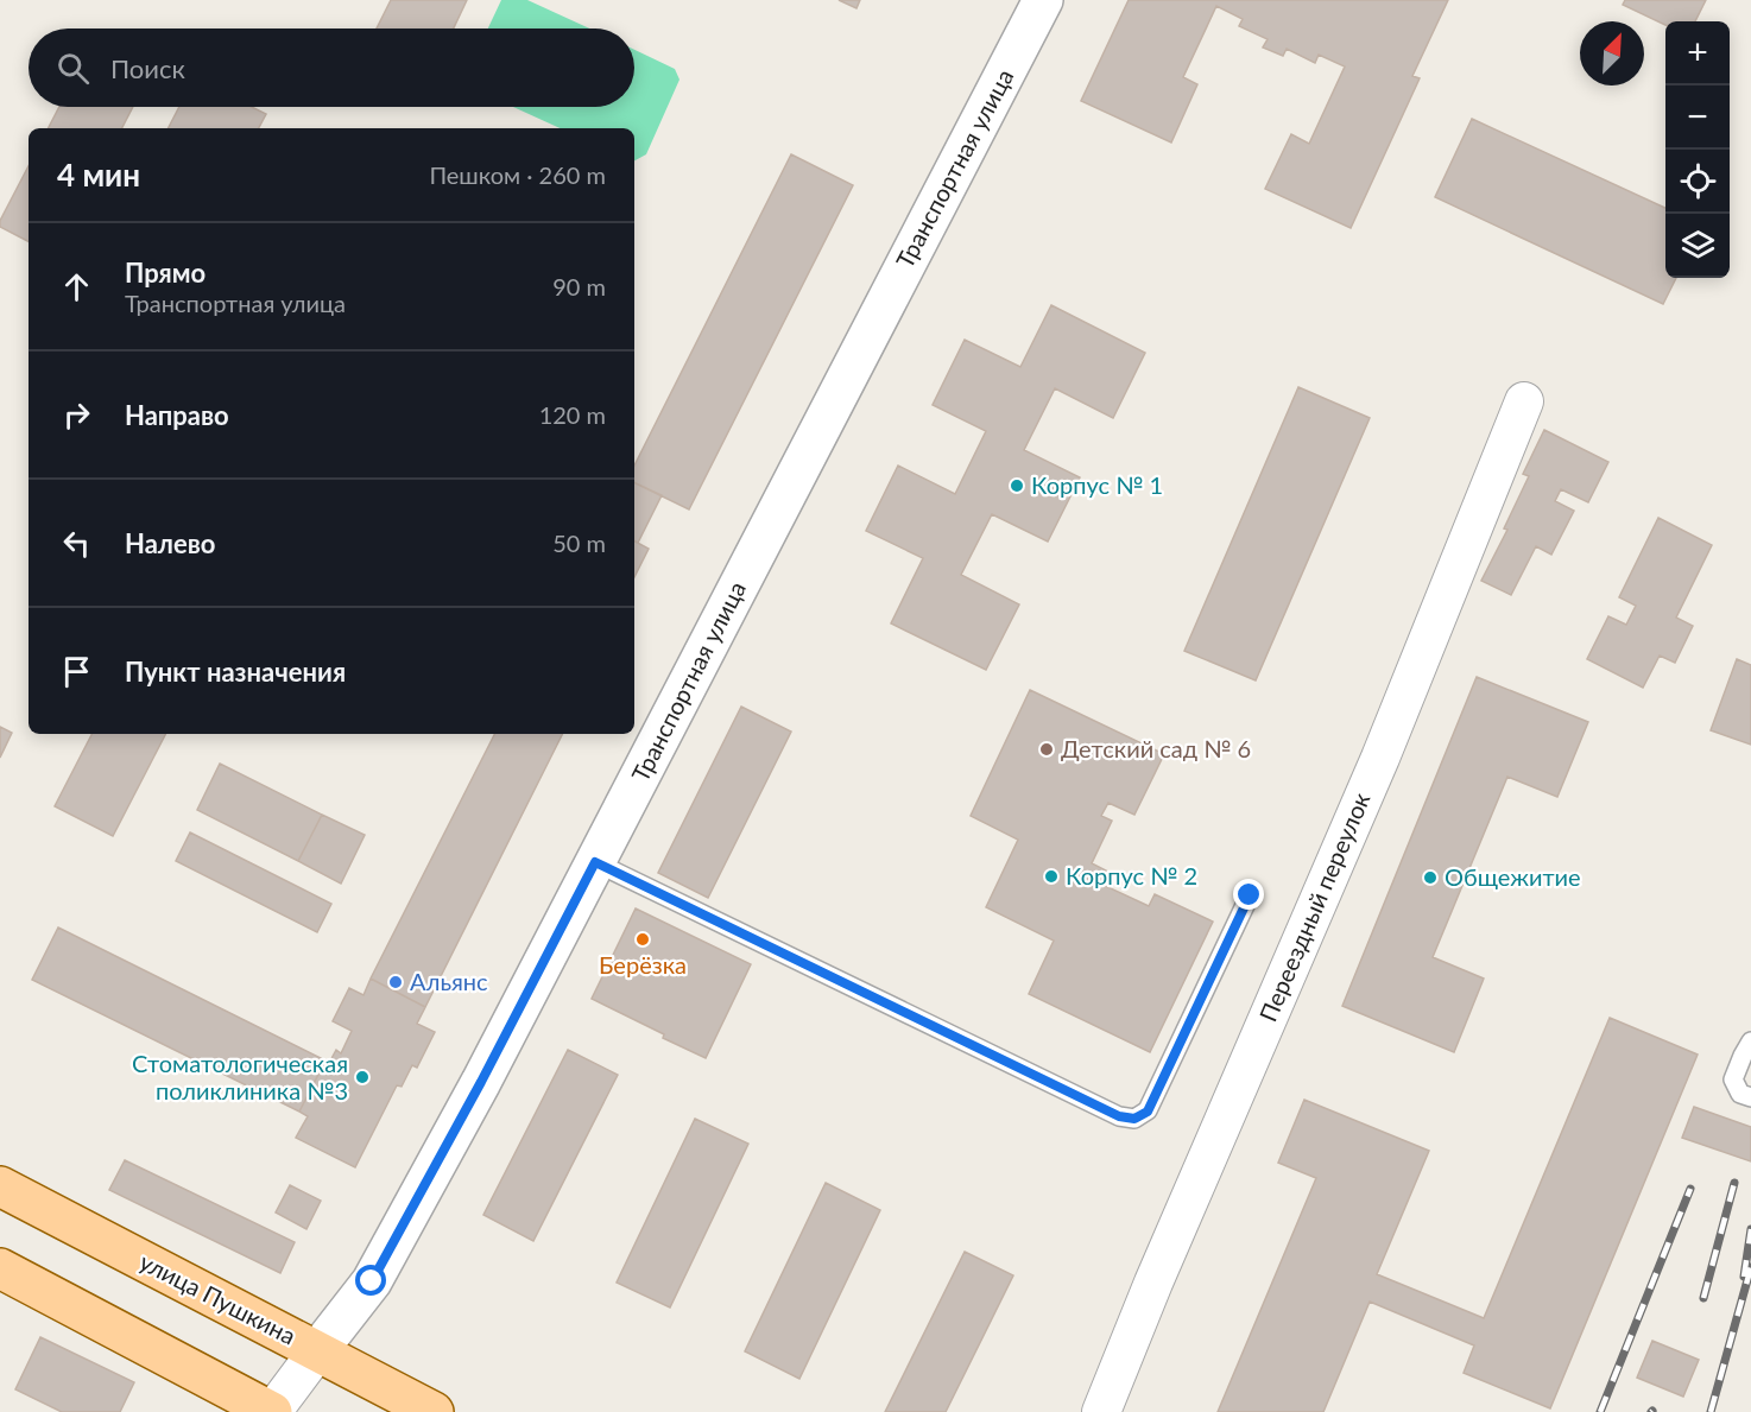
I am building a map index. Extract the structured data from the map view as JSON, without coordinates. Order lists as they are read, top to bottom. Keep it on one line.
{"streets":{"main road":["улица Пушкина"],"street":["Транспортная улица","Переездный переулок"]},"crossings":[["Транспортная улица","улица Пушкина"]],"places":["Корпус № 1","Детский сад № 6","Корпус № 2","Общежитие","Берёзка","Альянс","Стоматологическая поликлиника №3"],"north":"top right","page":{"map_buttons":["+","−"],"search":"Поиск","heading":["4 мин","Пешком · 260 m"],"list":[["Прямо","Транспортная улица","90 m"],["Направо","120 m"],["Налево","50 m"],"Пункт назначения"]}}
